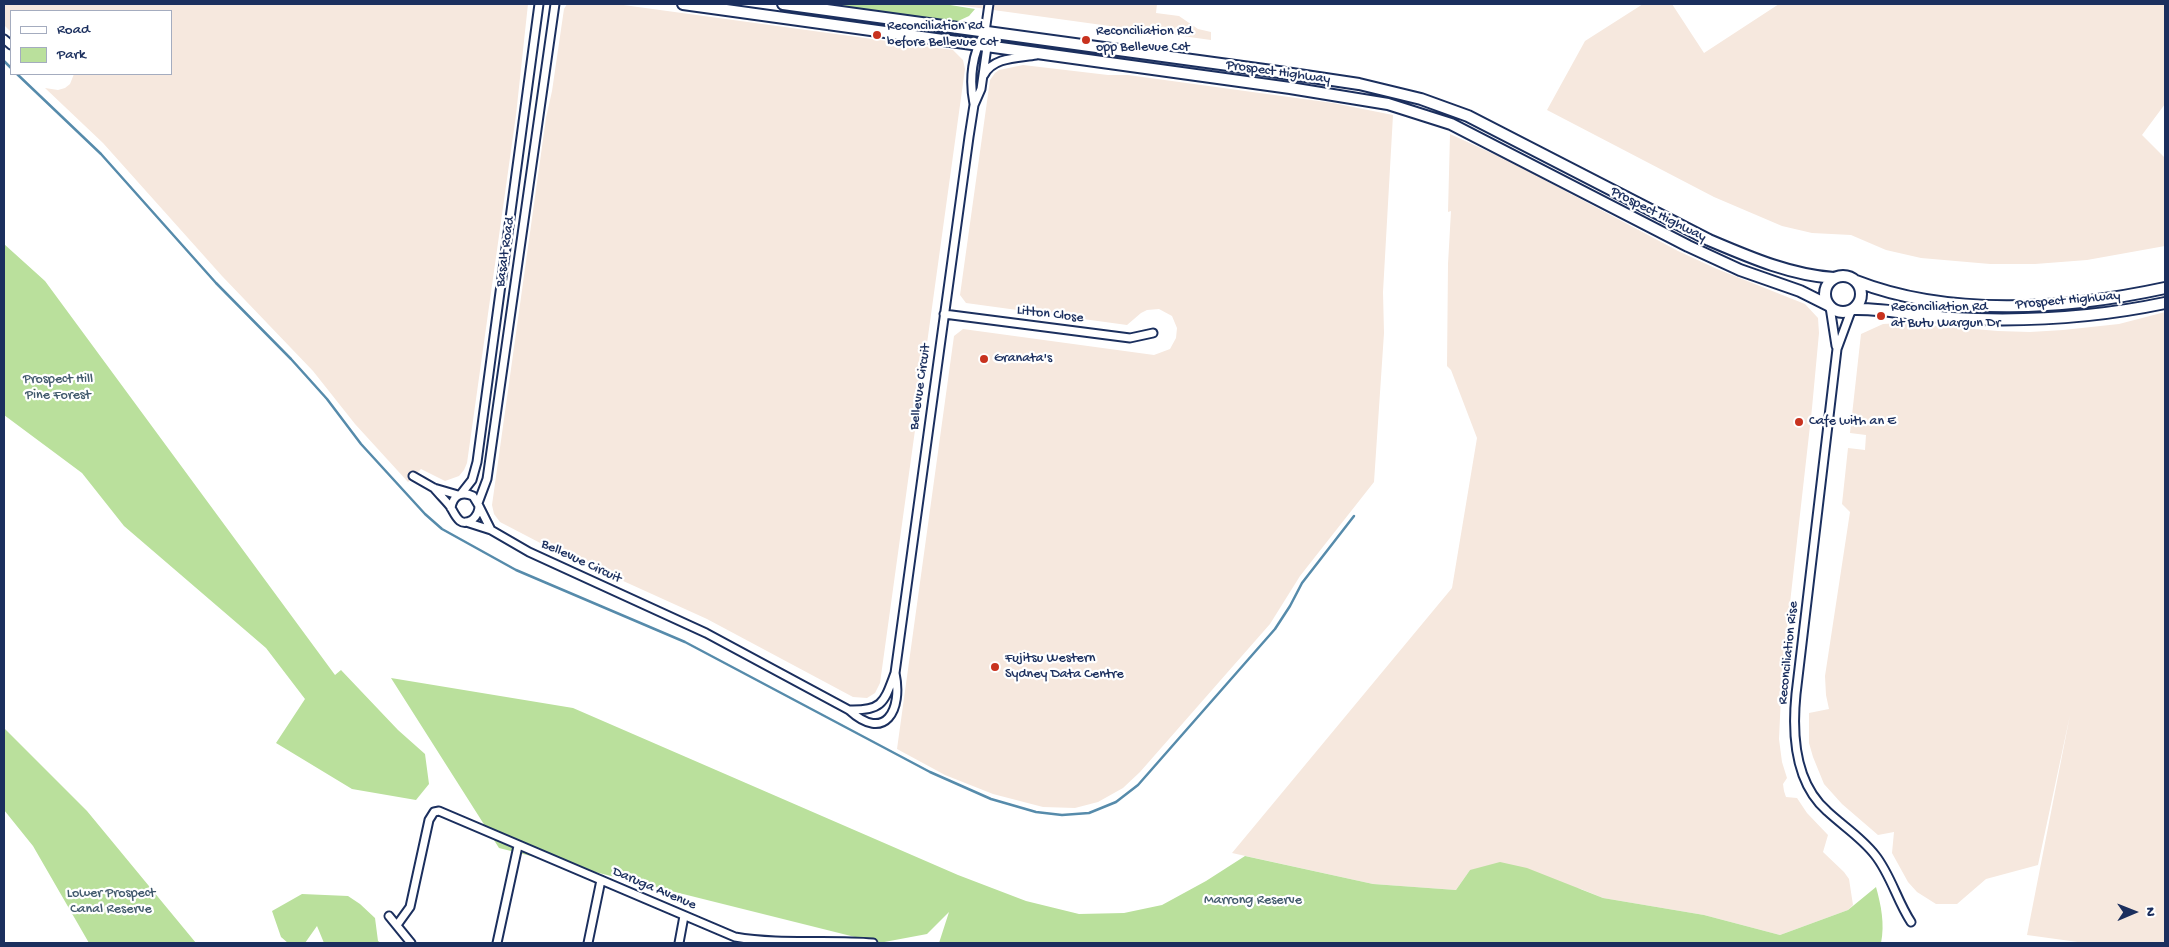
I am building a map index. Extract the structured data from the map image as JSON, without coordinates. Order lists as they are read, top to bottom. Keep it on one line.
{"streets":{"main road":["Prospect Highway"],"street":["Basalt Road","Litton Close","Bellevue Circuit","Reconciliation Rise","Daruga Avenue"]},"crossings":[["Prospect Highway","Bellevue Circuit"],["Prospect Highway","Reconciliation Rise"],["Basalt Road","Bellevue Circuit"],["Litton Close","Bellevue Circuit"]],"parks":["Prospect Hill Pine Forest","Lower Prospect Canal Reserve","Marrong Reserve"],"places":["Reconciliation Rd before Bellevue Cct","Reconciliation Rd opp Bellevue Cct","Reconciliation Rd at Butu Wargun Dr","Granata's","Cafe with an E","Fujitsu Western Sydney Data Centre"],"legend":["Road","Park"],"north":"right"}
